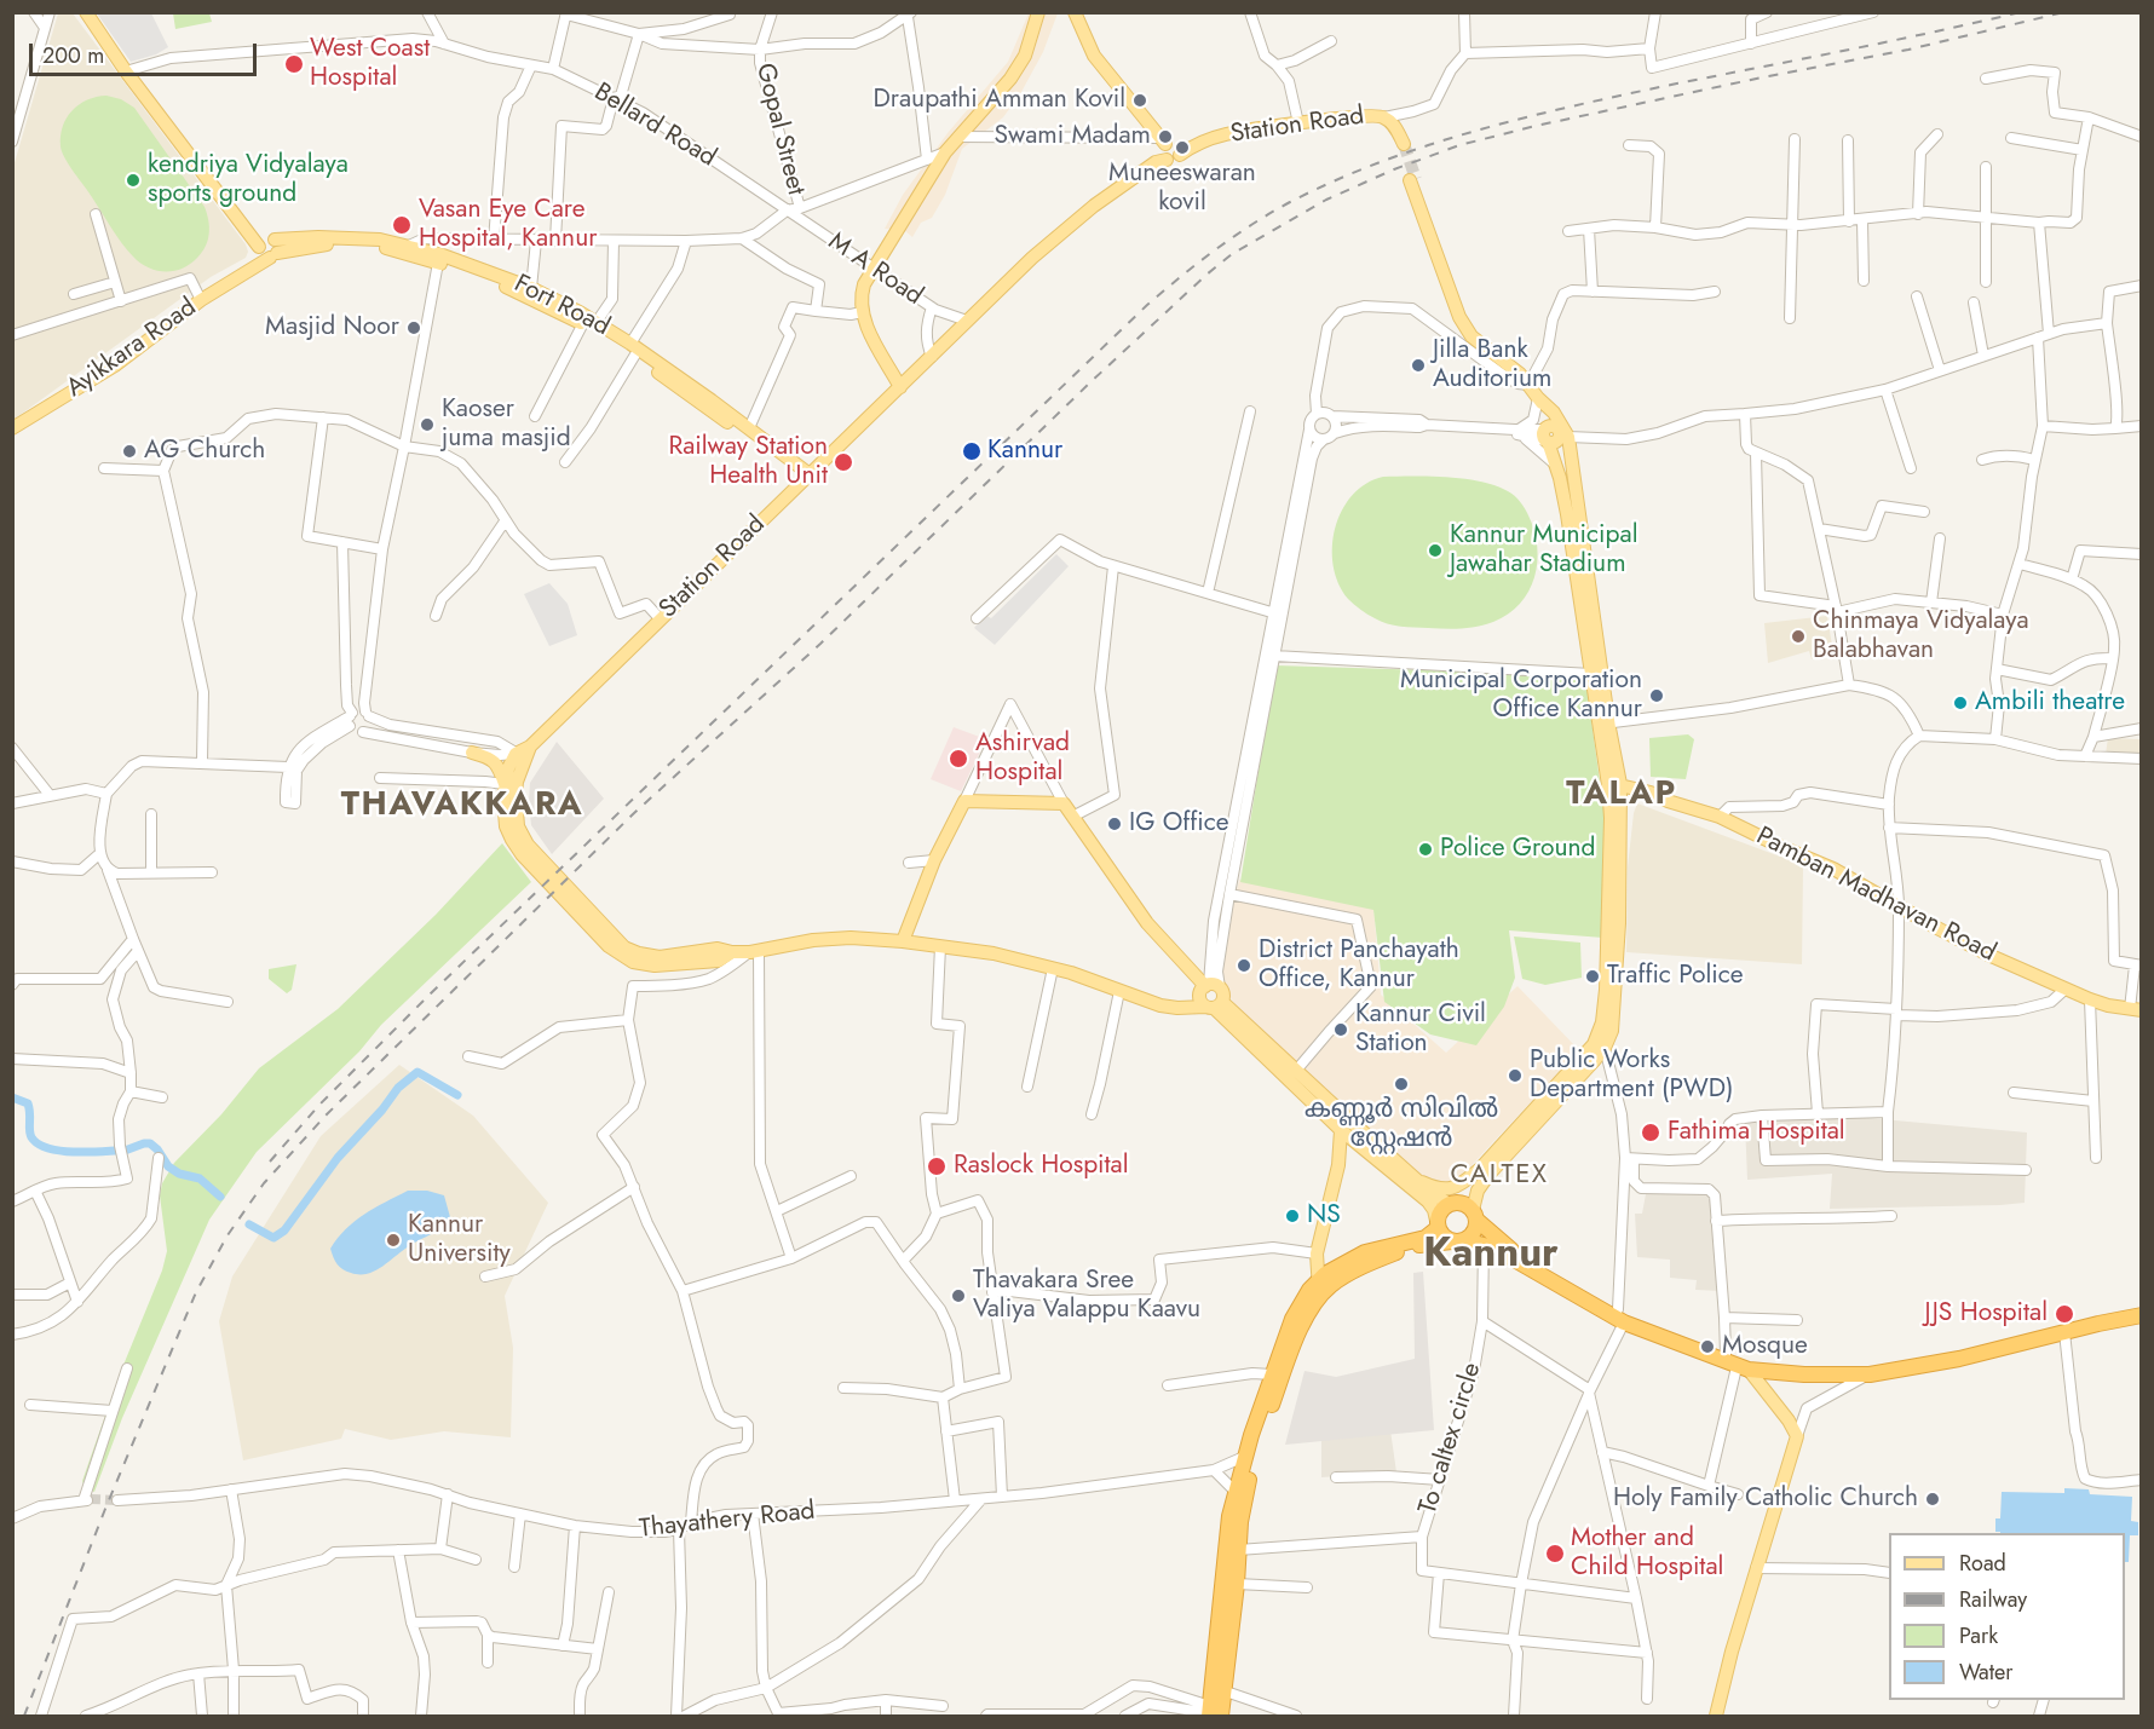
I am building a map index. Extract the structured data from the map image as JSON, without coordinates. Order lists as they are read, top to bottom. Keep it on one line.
{"streets":{"main road":["Station Road","Fort Road","Ayikkara Road","Pamban Madhavan Road"],"street":["Bellard Road","Gopal Street","M A Road","To caltex circle","Thayathery Road"]},"crossings":[["Bellard Road","M A Road"],["Station Road","M A Road"],["Station Road","Fort Road"],["Fort Road","Ayikkara Road"]],"districts":["TALAP","THAVAKKARA","CALTEX","Kannur"],"places":["West Coast Hospital","Draupathi Amman Kovil","Swami Madam","Muneeswaran kovil","kendriya Vidyalaya sports ground","Vasan Eye Care Hospital, Kannur","Masjid Noor","Jilla Bank Auditorium","Kaoser juma masjid","AG Church","Kannur","Railway Station Health Unit","Kannur Municipal Jawahar Stadium","Chinmaya Vidyalaya Balabhavan","Municipal Corporation Office Kannur","Ambili theatre","Ashirvad Hospital","IG Office","Police Ground","District Panchayath Office, Kannur","Traffic Police","Kannur Civil Station","Public Works Department (PWD)","കണ്ണൂർ സിവിൽ സ്റ്റേഷൻ","Fathima Hospital","Raslock Hospital","NS","Kannur University","Thavakara Sree Valiya Valappu Kaavu","JJS Hospital","Mosque","Holy Family Catholic Church","Mother and Child Hospital"],"legend":["Road","Railway","Park","Water"],"scale_bar":"200 m"}
